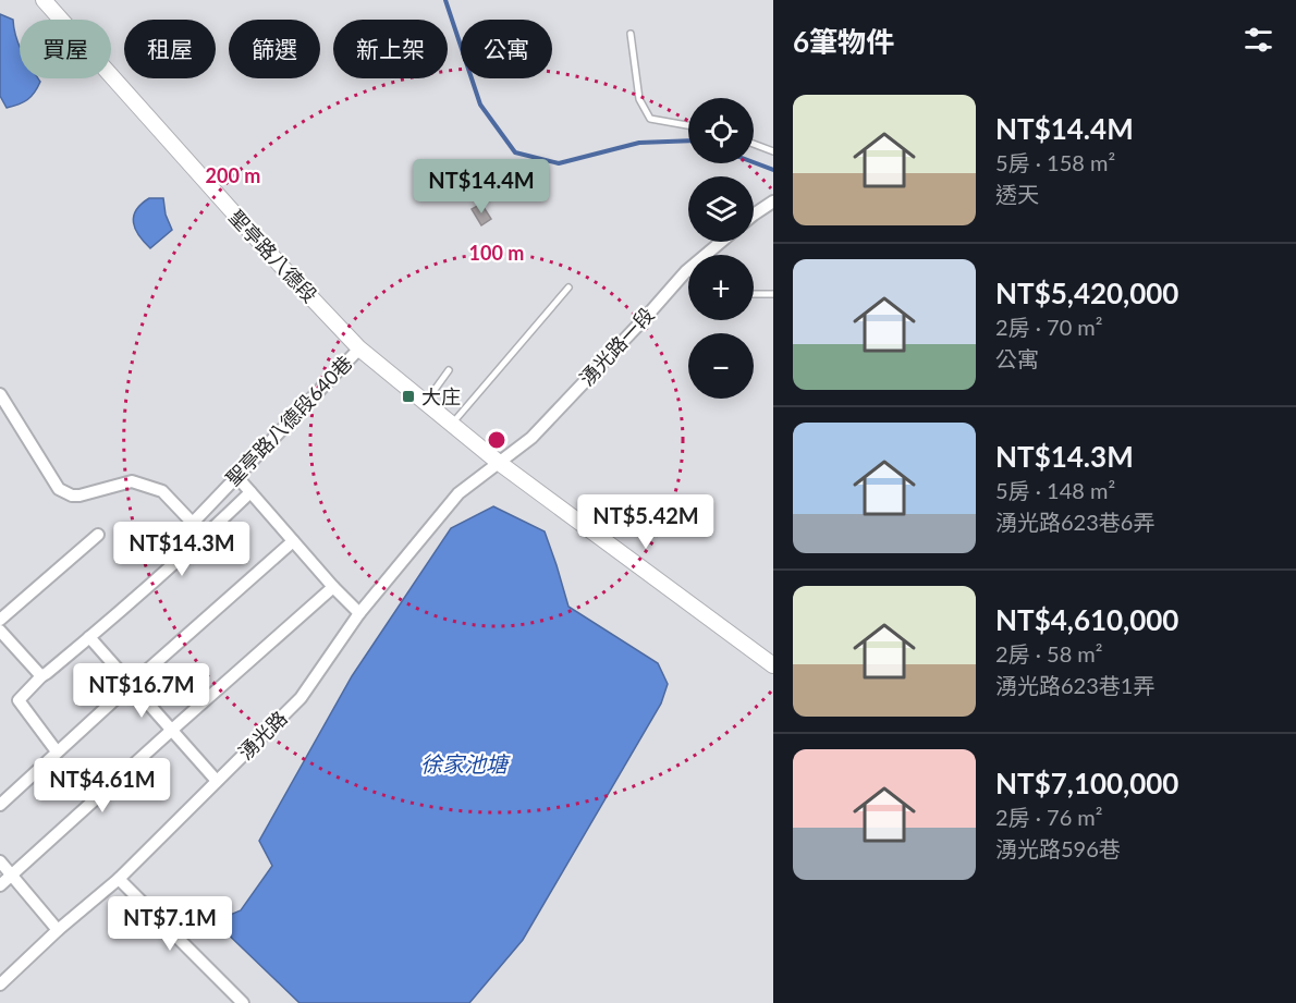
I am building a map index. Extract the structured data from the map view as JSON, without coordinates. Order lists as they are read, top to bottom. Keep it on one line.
{"streets":{"street":["聖亭路八德段","湧光路一段","聖亭路八德段640巷","湧光路"]},"crossings":[["聖亭路八德段","湧光路一段"],["聖亭路八德段","聖亭路八德段640巷"],["聖亭路八德段","湧光路"],["湧光路一段","湧光路"]],"water":["徐家池塘"],"places":{"transit":["大庄"]},"page":{"heading":"6筆物件","chip":["買屋","租屋","篩選","新上架","公寓"],"list":[{"name":"NT$14.4M","note":"5房 · 158 m² · 透天"},{"name":"NT$5,420,000","note":"2房 · 70 m² · 公寓"},{"name":"NT$14.3M","note":"5房 · 148 m² · 湧光路623巷6弄"},{"name":"NT$4,610,000","note":"2房 · 58 m² · 湧光路623巷1弄"},{"name":"NT$7,100,000","note":"2房 · 76 m² · 湧光路596巷"}],"map_buttons":["+","−"],"price":["NT$14.4M","NT$5.42M","NT$14.3M","NT$16.7M","NT$4.61M","NT$7.1M"]},"rings":["200 m","100 m"]}
